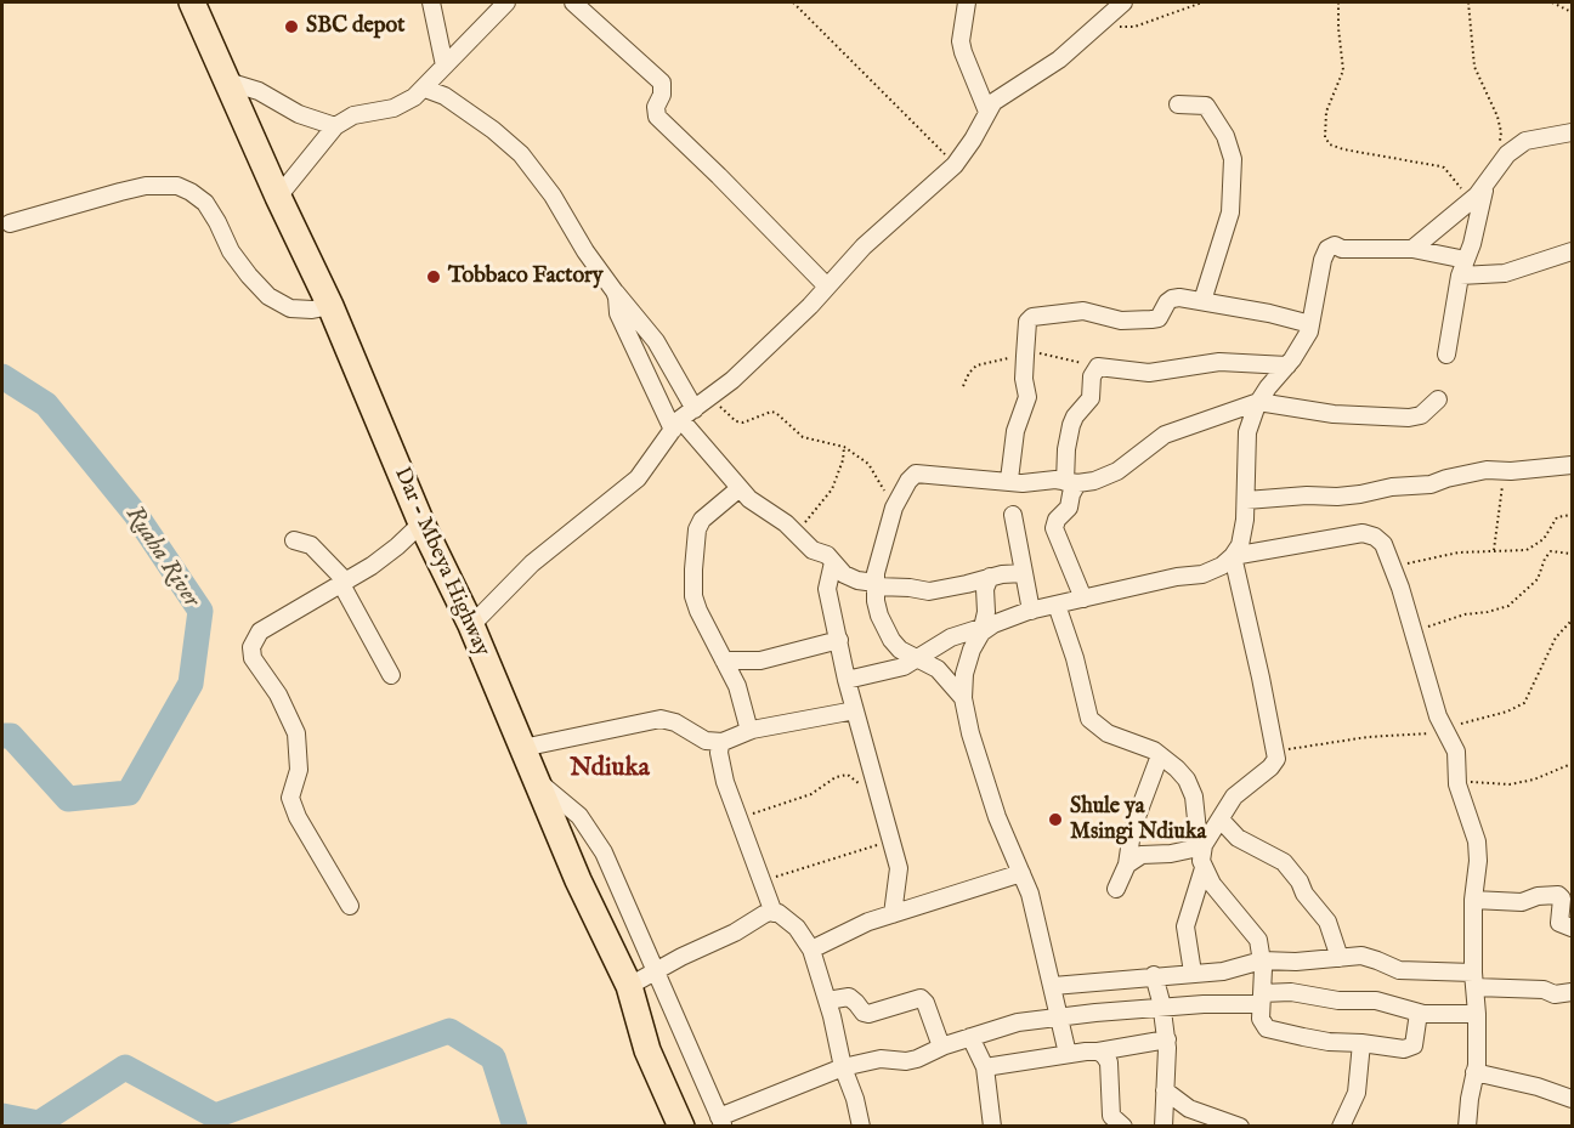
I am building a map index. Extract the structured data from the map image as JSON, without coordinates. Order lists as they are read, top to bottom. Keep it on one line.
{"streets":{"highway":["Dar - Mbeya Highway"]},"districts":["Ndiuka"],"water":["Ruaha River"],"places":["SBC depot","Tobbaco Factory","Shule ya Msingi Ndiuka"]}
